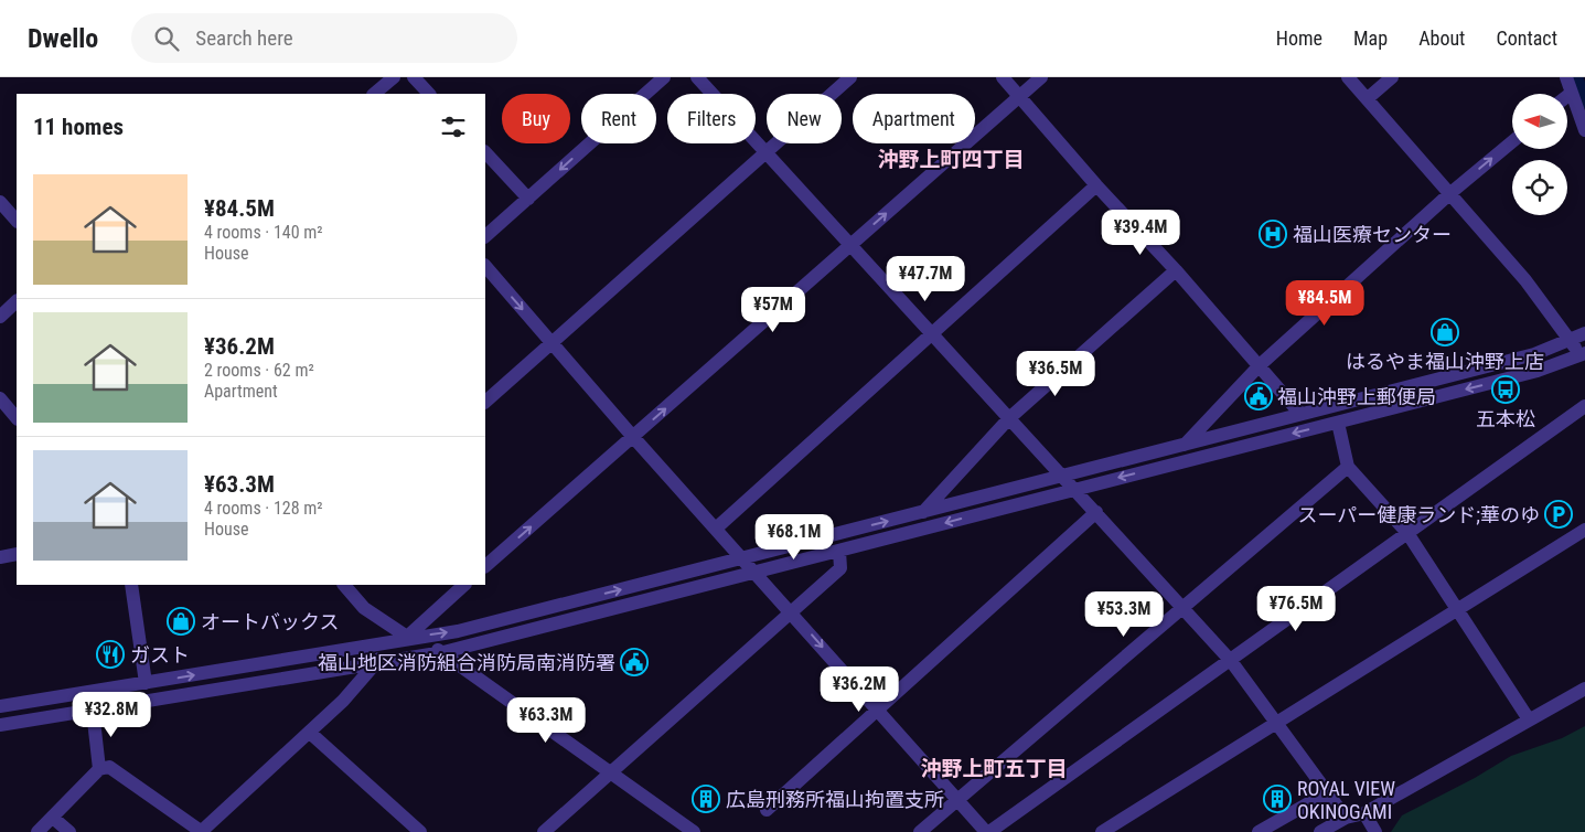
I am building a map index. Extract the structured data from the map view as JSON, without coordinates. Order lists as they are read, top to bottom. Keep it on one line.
{"districts":["沖野上町四丁目","沖野上町五丁目"],"places":{"hospital":["福山医療センター"],"shop":["はるやま福山沖野上店","オートバックス"],"bus stop":["五本松"],"public building":["福山沖野上郵便局","福山地区消防組合消防局南消防署"],"parking":["スーパー健康ランド;華のゆ"],"restaurant":["ガスト"],"building":["広島刑務所福山拘置支所","ROYAL VIEW OKINOGAMI"]},"north":"left","page":{"header":"Dwello","search":"Search here","nav":["Home","Map","About","Contact"],"chip":["Buy","Rent","Filters","New","Apartment"],"heading":"11 homes","list":[{"name":"¥84.5M","note":"4 rooms · 140 m² · House"},{"name":"¥36.2M","note":"2 rooms · 62 m² · Apartment"},{"name":"¥63.3M","note":"4 rooms · 128 m² · House"}],"price":["¥39.4M","¥47.7M","¥84.5M","¥57M","¥36.5M","¥68.1M","¥76.5M","¥53.3M","¥36.2M","¥32.8M","¥63.3M"]}}
